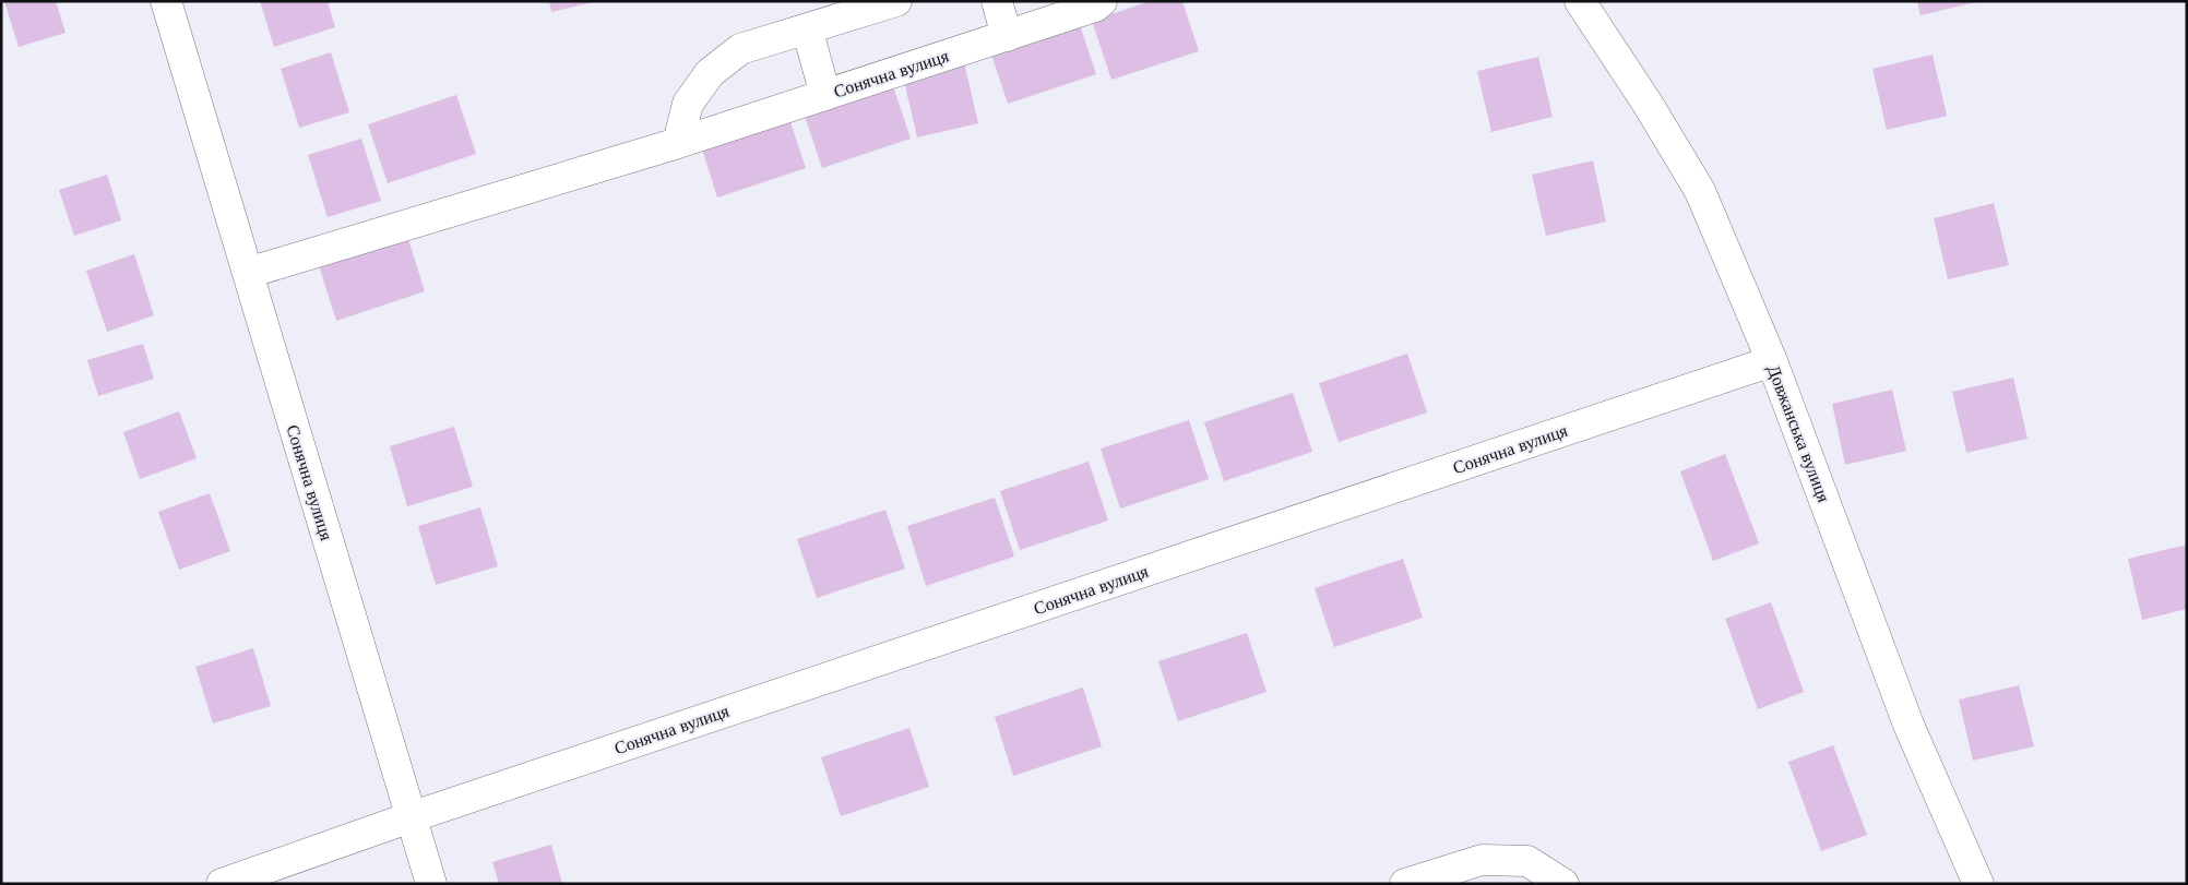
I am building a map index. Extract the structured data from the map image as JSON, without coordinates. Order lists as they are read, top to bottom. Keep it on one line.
{"streets":{"street":["Сонячна вулиця","Довжанська вулиця"]},"crossings":[["Сонячна вулиця","Довжанська вулиця"]]}
